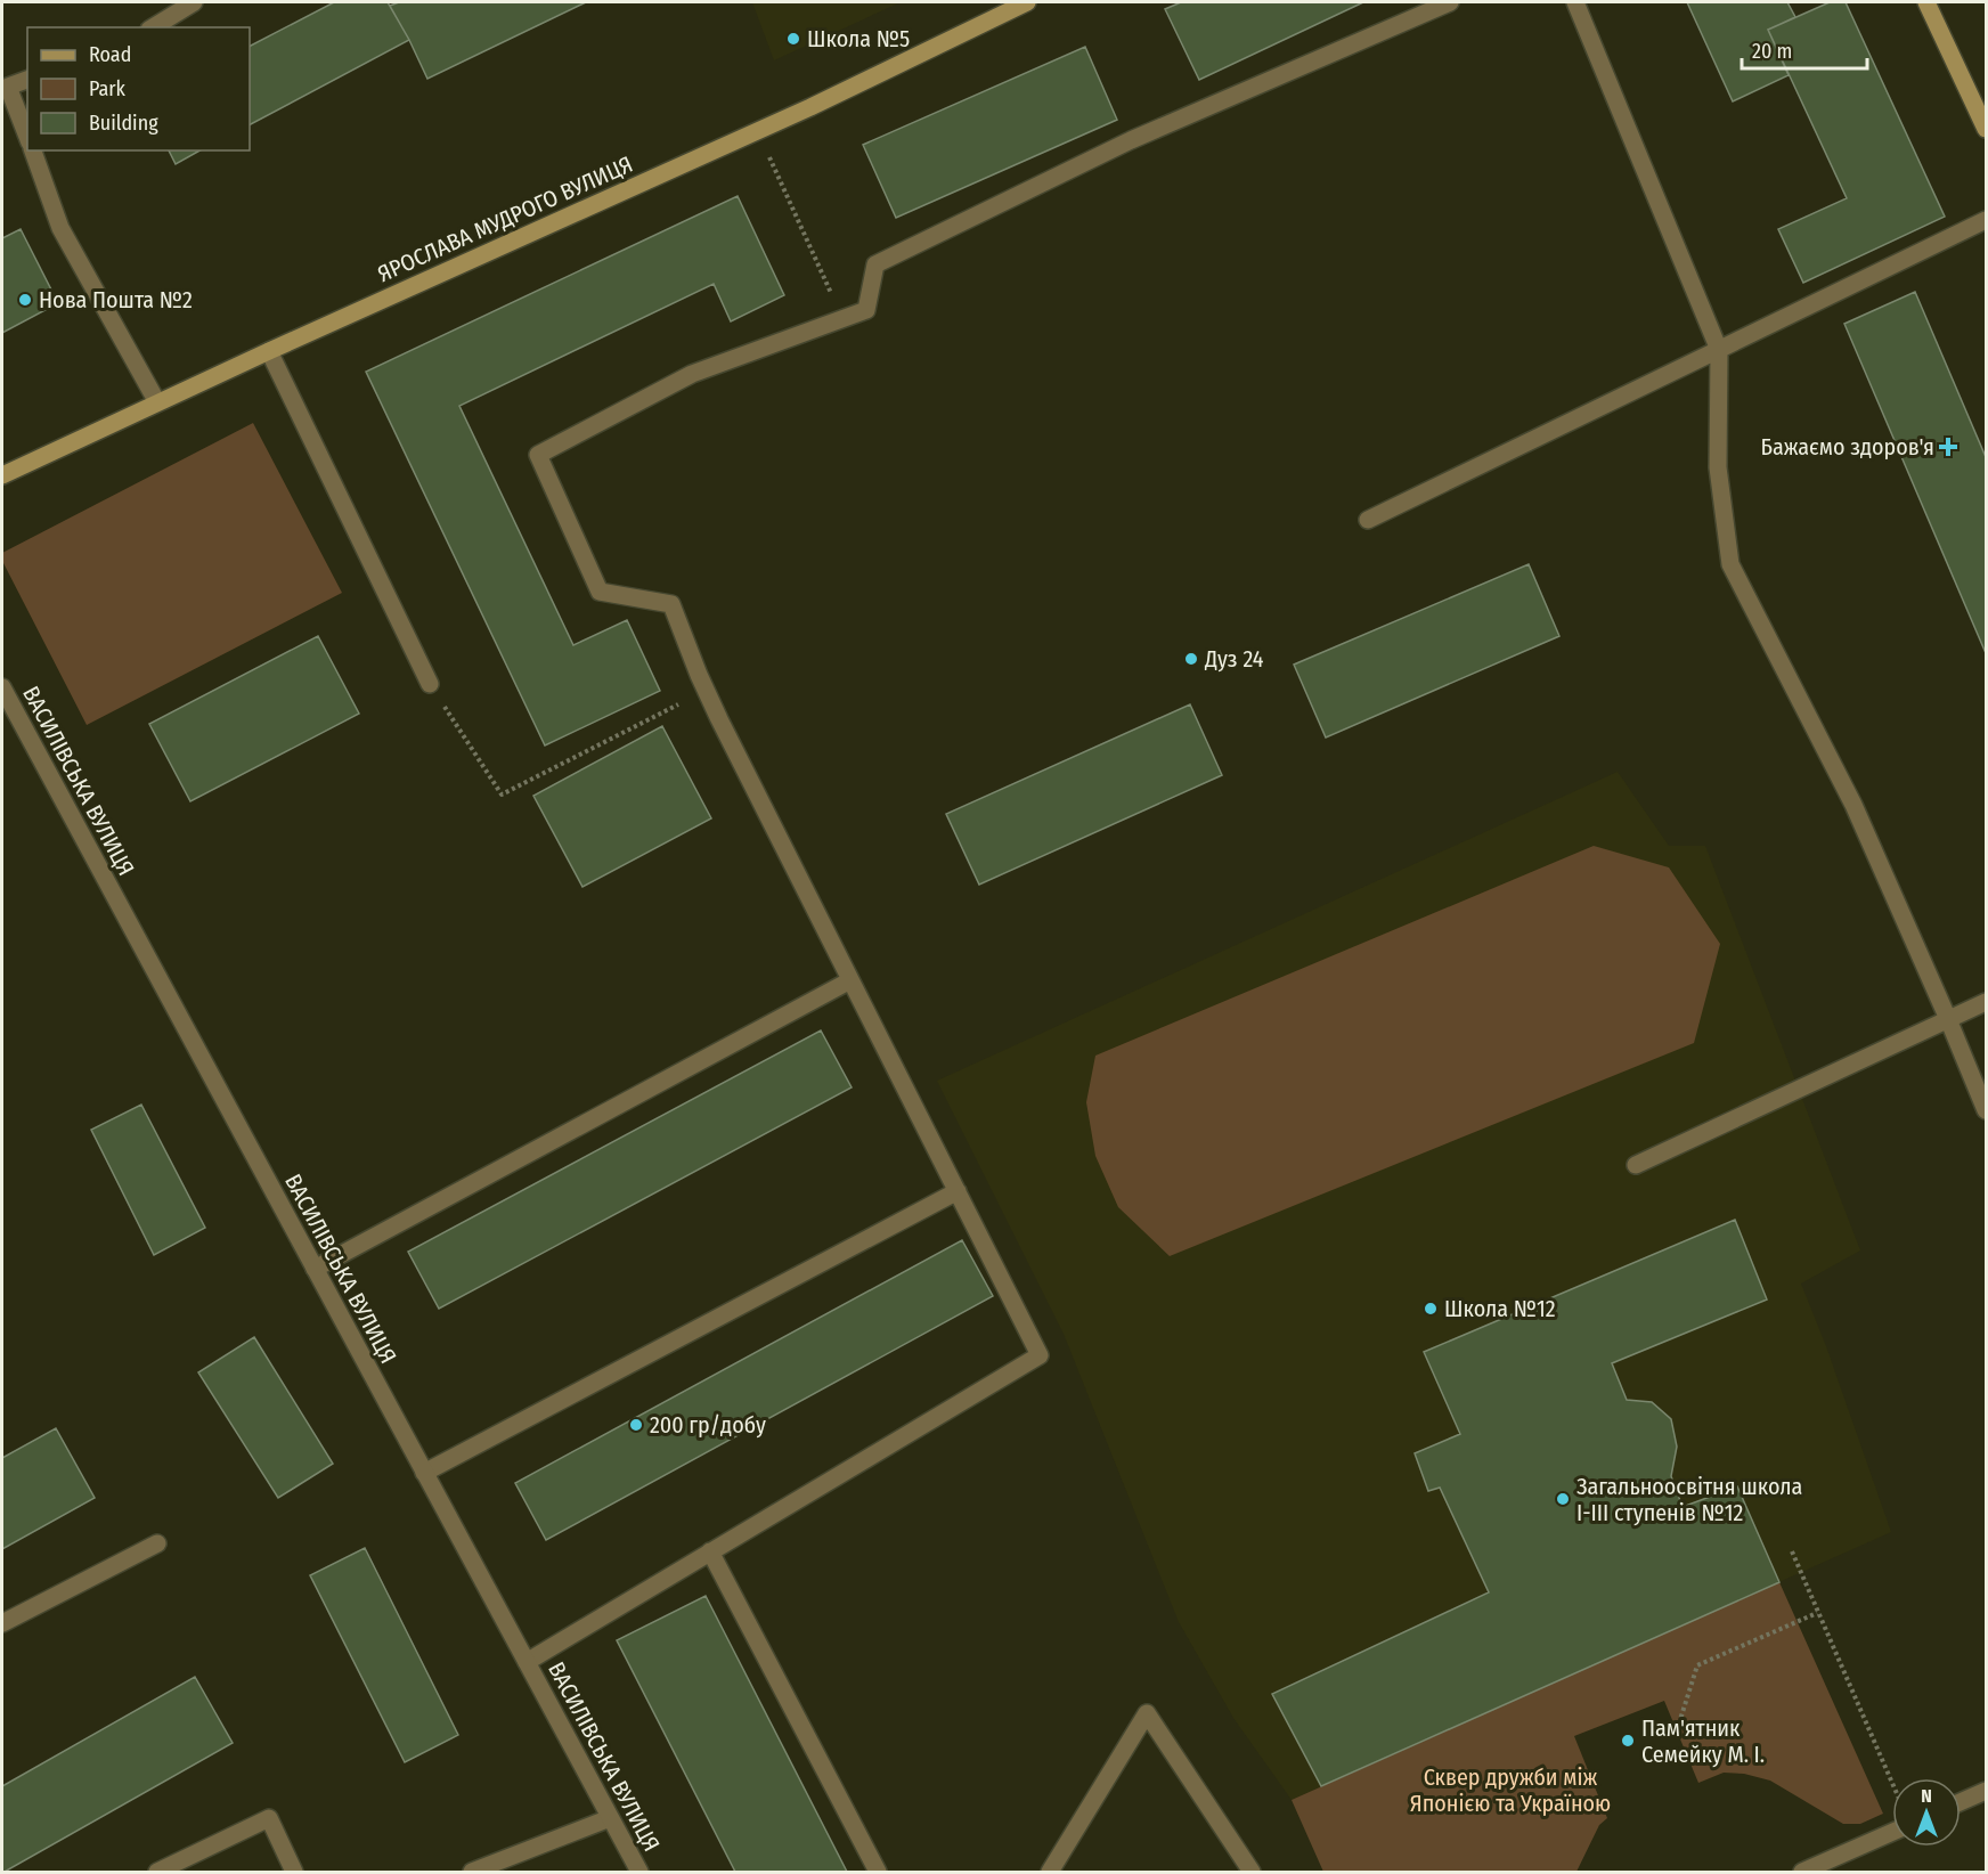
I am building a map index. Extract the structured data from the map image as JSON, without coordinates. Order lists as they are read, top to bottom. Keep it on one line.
{"streets":{"street":["ЯРОСЛАВА МУДРОГО ВУЛИЦЯ","ВАСИЛІВСЬКА ВУЛИЦЯ"]},"parks":["Сквер дружби між Японією та Україною"],"places":{"other":["Школа №5","Нова Пошта №2","Дуз 24","Школа №12","200 гр/добу","Загальноосвітня школа І-ІІІ ступенів №12","Пам'ятник Семейку М. І."],"health":["Бажаємо здоров'я"]},"legend":["Road","Park","Building"],"scale_bar":"20 m","north":"top"}
